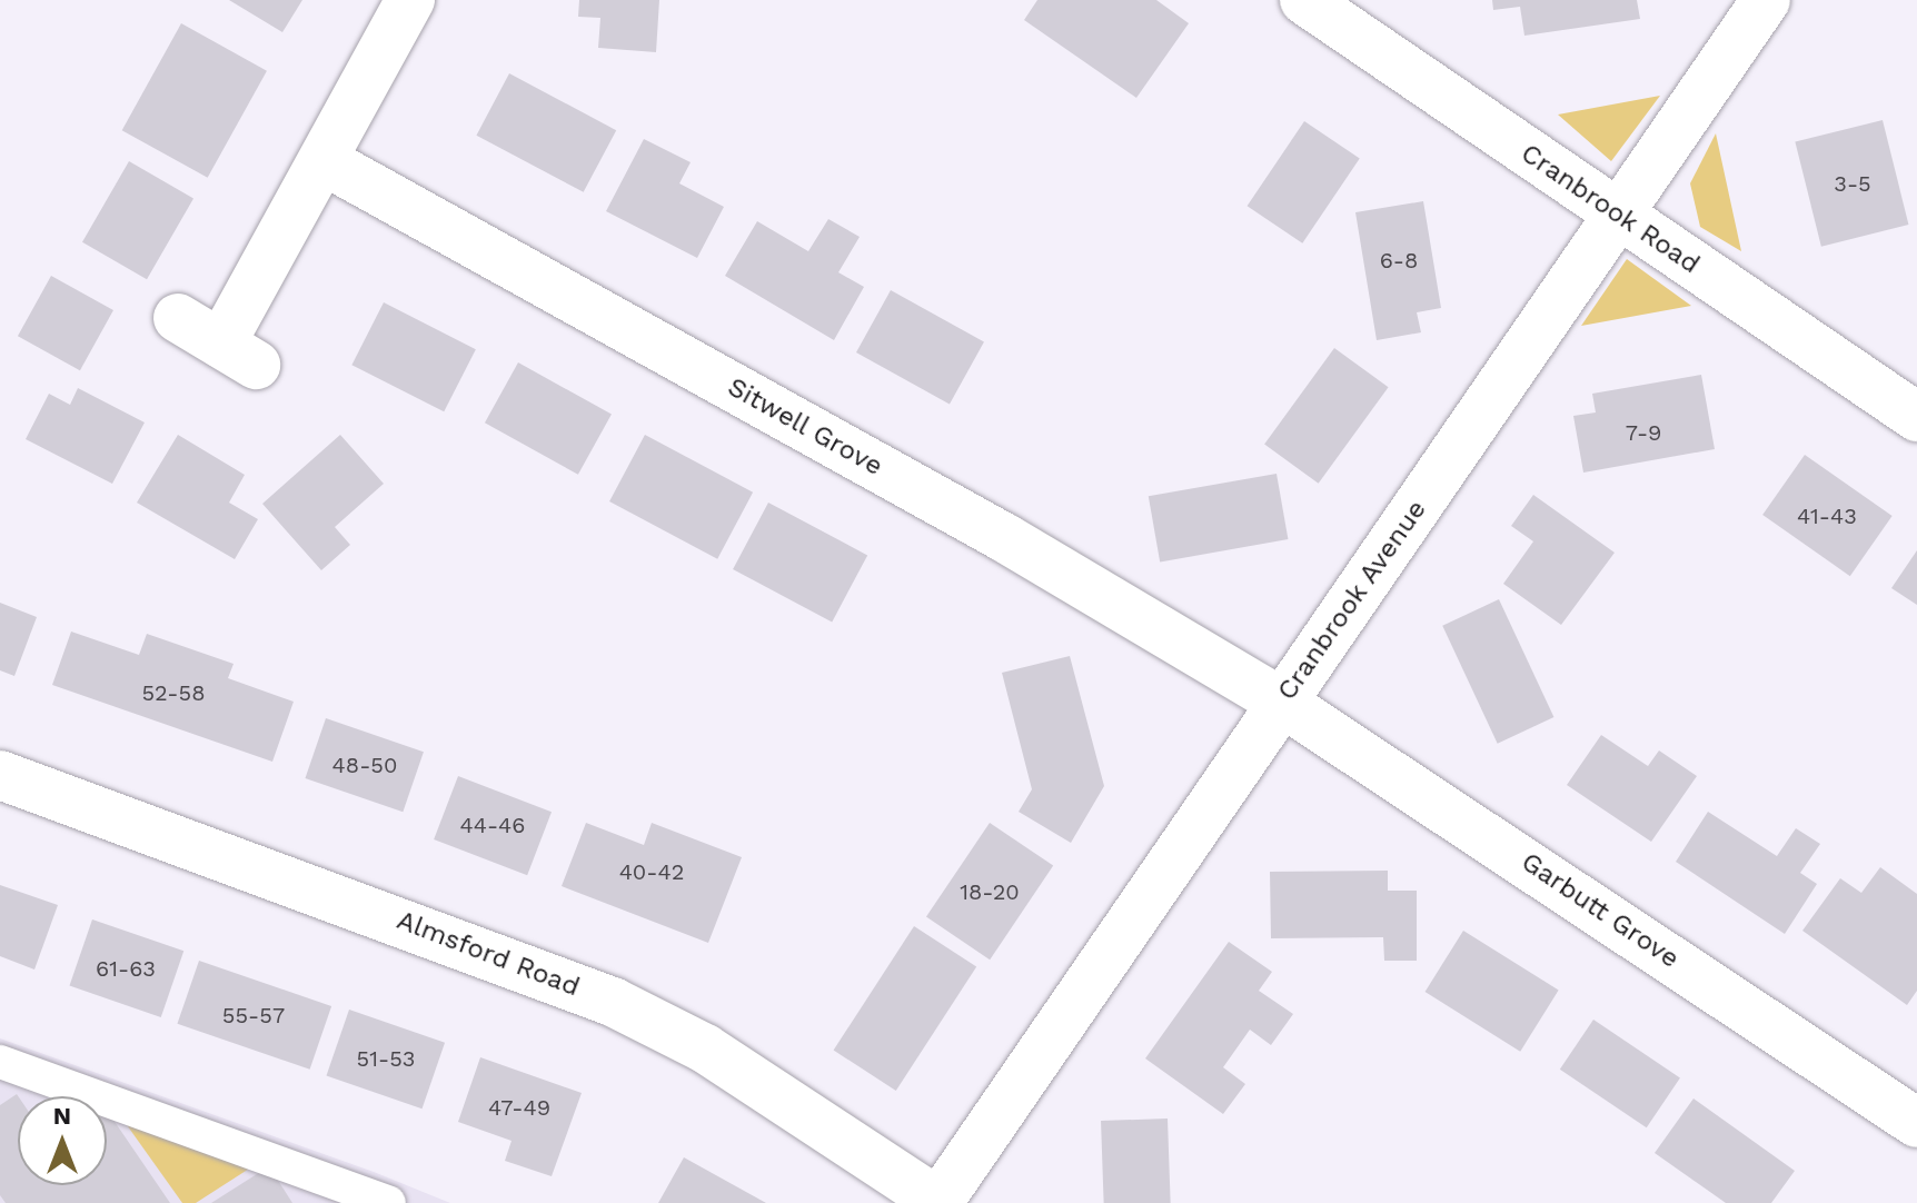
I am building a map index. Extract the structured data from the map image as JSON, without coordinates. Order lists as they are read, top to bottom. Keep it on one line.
{"streets":{"street":["Cranbrook Road","Sitwell Grove","Cranbrook Avenue","Garbutt Grove","Almsford Road"]},"crossings":[["Cranbrook Road","Cranbrook Avenue"],["Sitwell Grove","Cranbrook Avenue"],["Sitwell Grove","Garbutt Grove"],["Cranbrook Avenue","Garbutt Grove"],["Cranbrook Avenue","Almsford Road"]],"house_numbers":["3-5","6-8","7-9","41-43","52-58","48-50","44-46","40-42","18-20","61-63","55-57","51-53","47-49"],"north":"top"}
